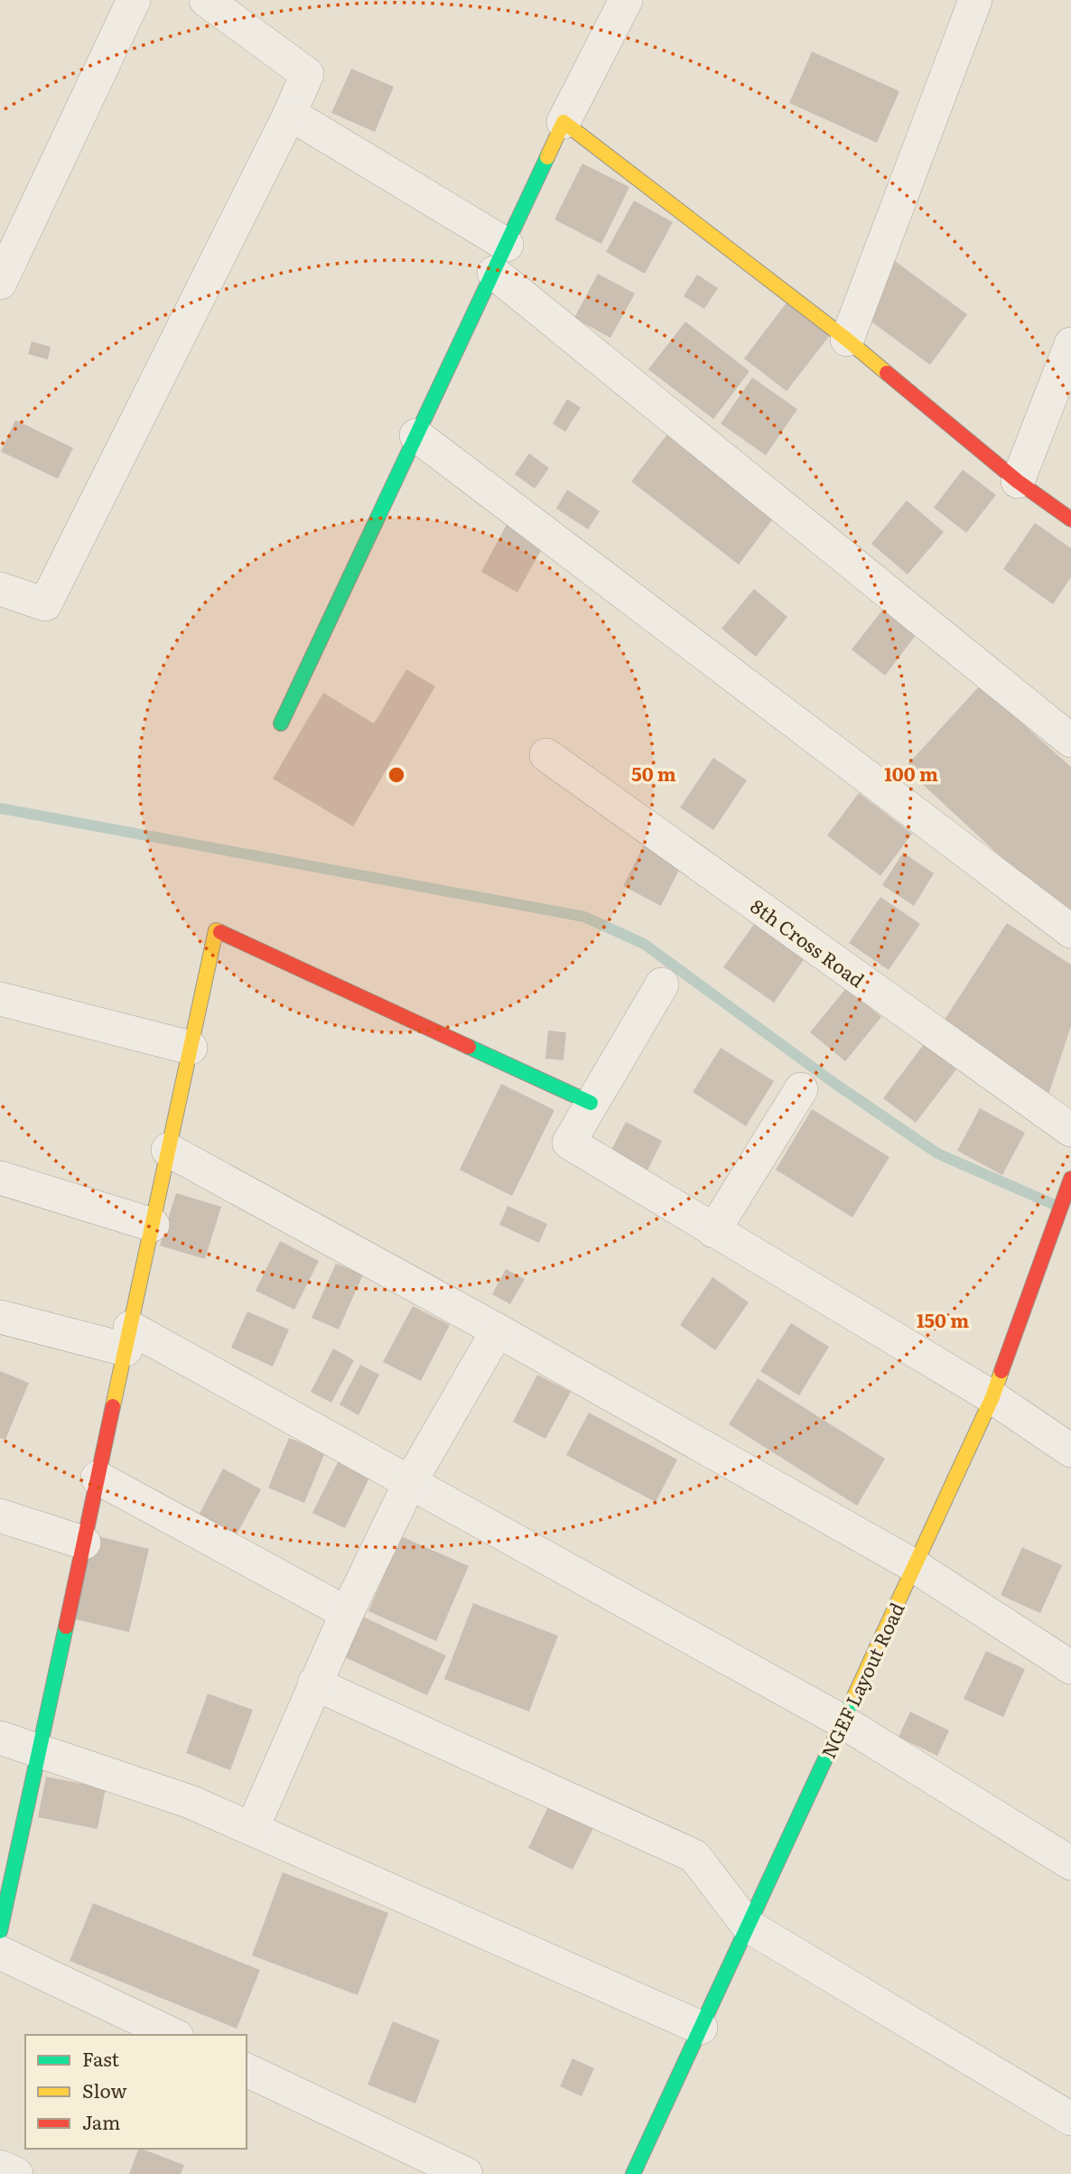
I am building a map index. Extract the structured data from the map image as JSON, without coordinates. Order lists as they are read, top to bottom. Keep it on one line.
{"streets":{"street":["8th Cross Road","NGEF Layout Road"]},"legend":["Fast","Slow","Jam"],"rings":["50 m","100 m","150 m"]}
